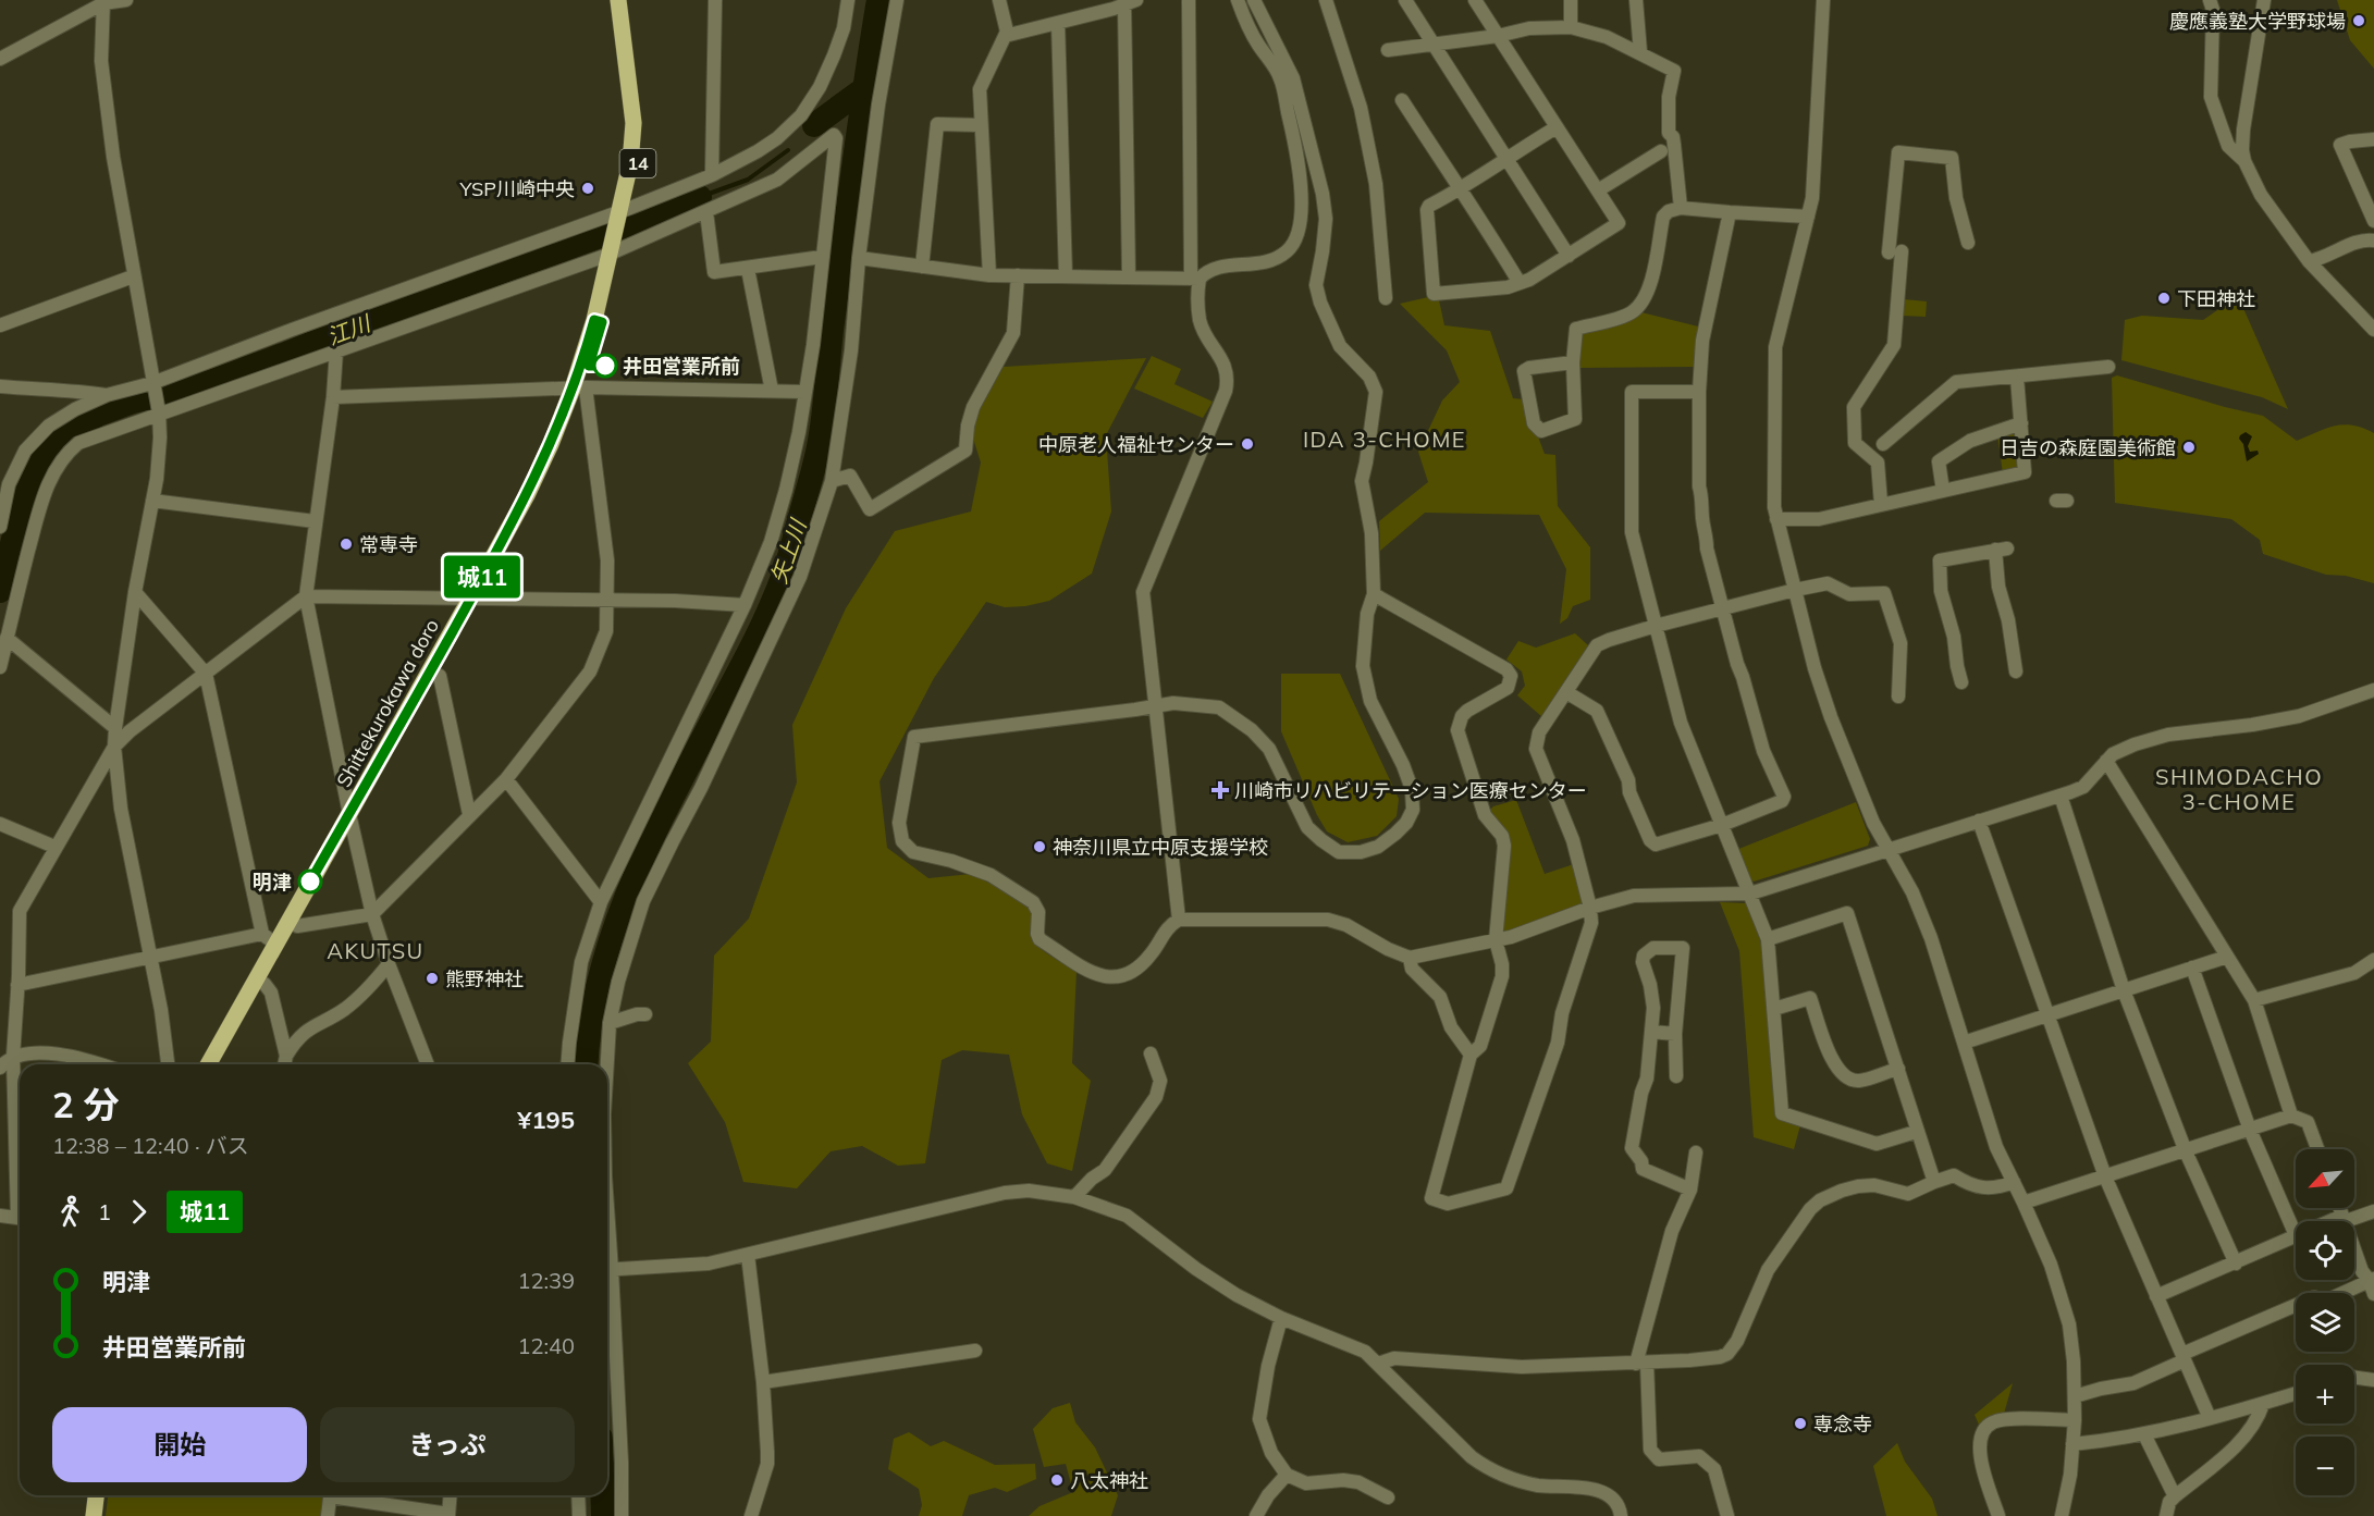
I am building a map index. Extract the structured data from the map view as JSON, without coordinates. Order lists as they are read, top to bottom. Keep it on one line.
{"streets":{"main road":["14","Shittekurokawa doro"]},"districts":["IDA 3-CHOME","SHIMODACHO 3-CHOME","AKUTSU"],"water":["江川","矢上川"],"places":{"other":["慶應義塾大学野球場","YSP川崎中央","下田神社","井田営業所前","中原老人福祉センター","日吉の森庭園美術館","常専寺","神奈川県立中原支援学校","明津","熊野神社","専念寺","八太神社"],"health":["川崎市リハビリテーション医療センター"]},"lines":["bus line 城11"],"north":"bottom left","page":{"on_map":"城11","heading":["2 分","12:38 – 12:40 · バス","¥195"],"map_buttons":["+","−"],"legs":["1","城11"],"list":[{"name":"明津","value":"12:39"},{"name":"井田営業所前","value":"12:40"}],"buttons":["開始","きっぷ"]}}
